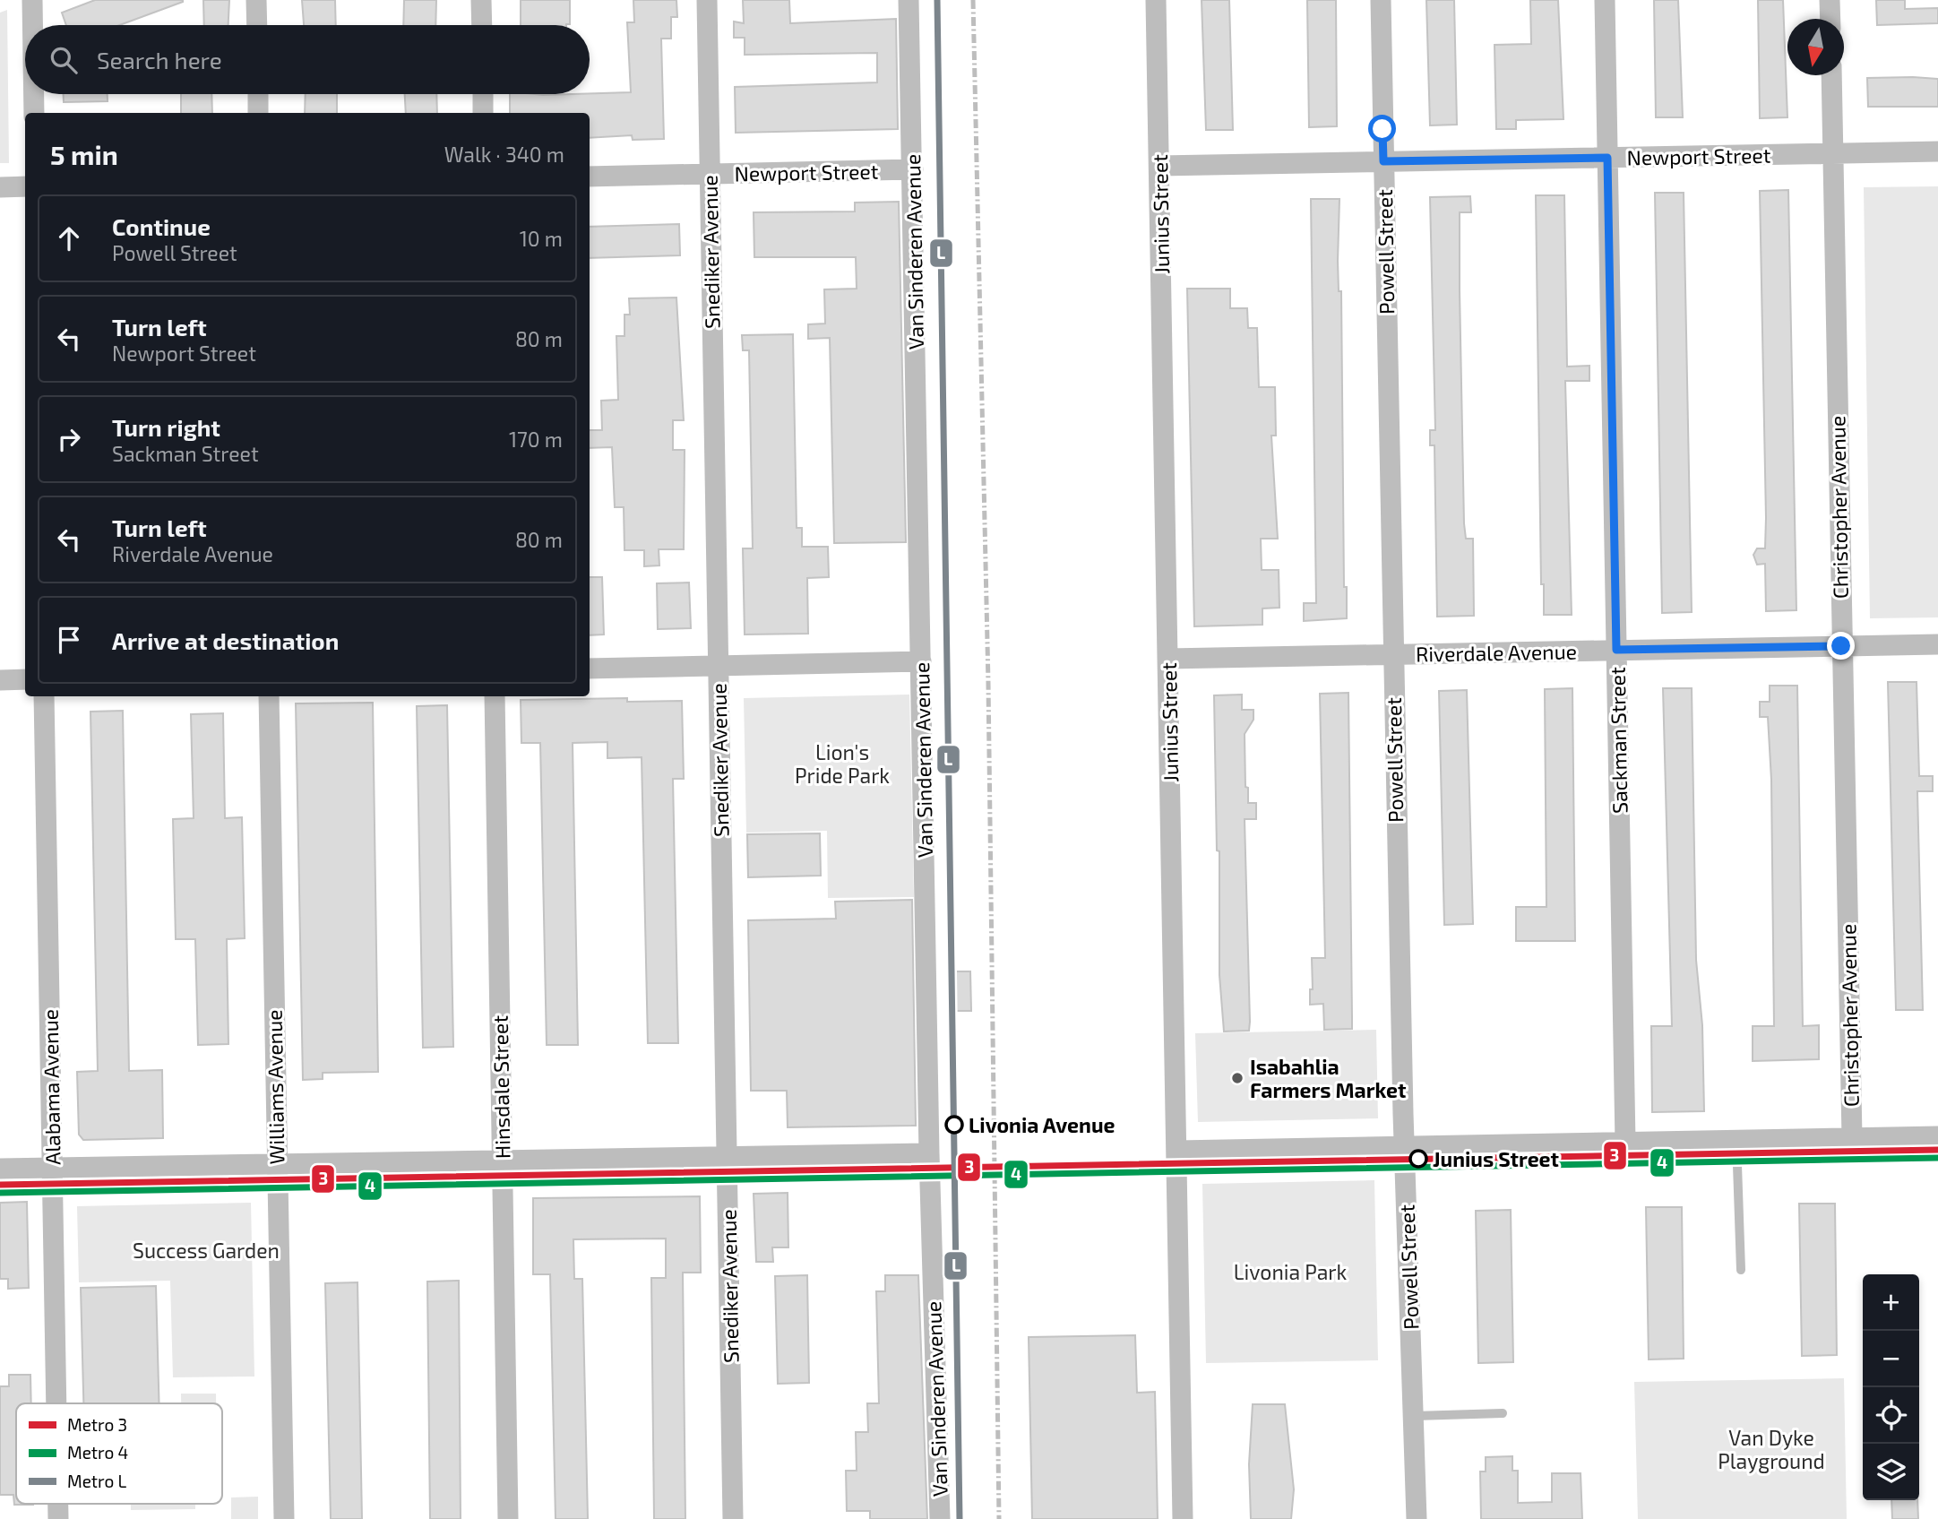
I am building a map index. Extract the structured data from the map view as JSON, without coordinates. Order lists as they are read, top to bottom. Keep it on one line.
{"streets":{"street":["Newport Street","Junius Street","Snediker Avenue","Van Sinderen Avenue","Powell Street","Christopher Avenue","Riverdale Avenue","Sackman Street","Alabama Avenue","Williams Avenue","Hinsdale Street"]},"crossings":[["Newport Street","Junius Street"],["Newport Street","Snediker Avenue"],["Newport Street","Van Sinderen Avenue"],["Newport Street","Powell Street"],["Newport Street","Christopher Avenue"],["Newport Street","Sackman Street"],["Junius Street","Riverdale Avenue"],["Powell Street","Riverdale Avenue"],["Christopher Avenue","Riverdale Avenue"],["Riverdale Avenue","Sackman Street"]],"parks":["Lion's Pride Park","Success Garden","Livonia Park","Van Dyke Playground"],"places":["Isabahlia Farmers Market","Livonia Avenue","Junius Street"],"lines":["metro line L","metro line 3","metro line 4"],"legend":["Metro 3","Metro 4","Metro L"],"north":"bottom","page":{"search":"Search here","heading":["5 min","Walk · 340 m"],"list":[["Continue","Powell Street","10 m"],["Turn left","Newport Street","80 m"],["Turn right","Sackman Street","170 m"],["Turn left","Riverdale Avenue","80 m"],"Arrive at destination"],"map_buttons":["+","−"]}}
